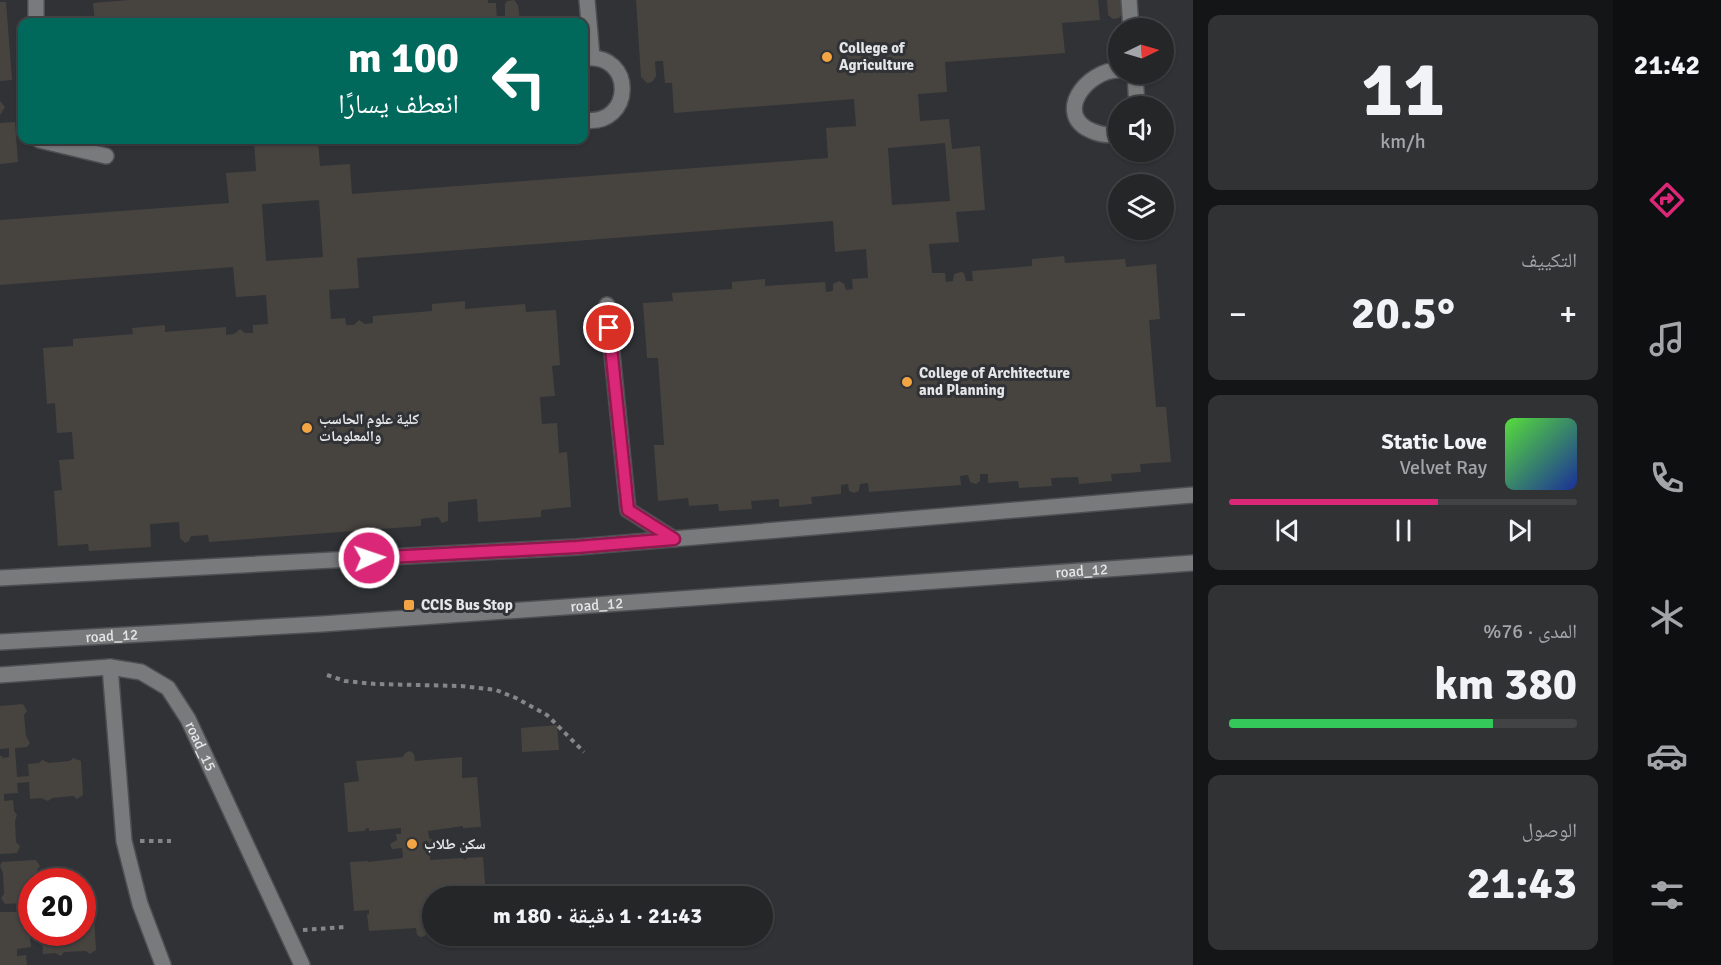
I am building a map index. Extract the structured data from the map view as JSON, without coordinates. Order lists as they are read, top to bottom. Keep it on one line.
{"streets":{"street":["road_12","road_15"]},"places":{"other":["College of Agriculture","College of Architecture and Planning","كلية علوم الحاسب والمعلومات","سكن طلاب"],"transit":["CCIS Bus Stop"]},"north":"right","page":{"tabs":"21:42","tile":[["11","km/h"],"التكييف",["المدى · 76%","380 km"],["الوصول","21:43"]],"turn":["100 m","انعطف يسارًا"],"heat":["−","20.5°","+"],"song":["Static Love","Velvet Ray"],"limit":"20","trip":"21:43 · 1 دقيقة · 180 m"}}
